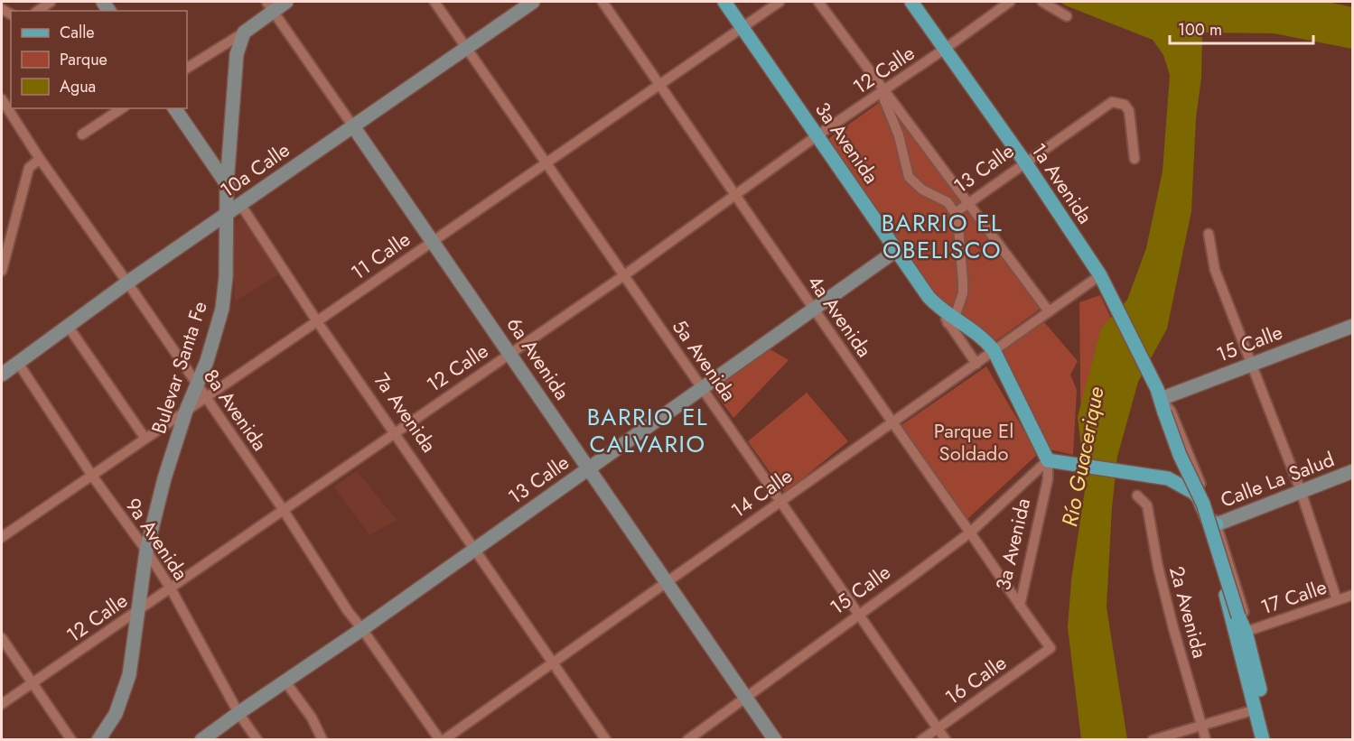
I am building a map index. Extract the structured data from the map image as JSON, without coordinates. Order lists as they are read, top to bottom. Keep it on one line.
{"streets":{"main road":["3a Avenida","1a Avenida"],"street":["12 Calle","13 Calle","10a Calle","11 Calle","4a Avenida","15 Calle","6a Avenida","5a Avenida","Bulevar Santa Fe","8a Avenida","7a Avenida","Calle La Salud","14 Calle","9a Avenida","17 Calle","2a Avenida","16 Calle"]},"crossings":[["12 Calle","3a Avenida"],["12 Calle","1a Avenida"],["12 Calle","4a Avenida"],["12 Calle","6a Avenida"],["12 Calle","5a Avenida"],["12 Calle","Bulevar Santa Fe"],["12 Calle","8a Avenida"],["12 Calle","7a Avenida"],["12 Calle","9a Avenida"],["3a Avenida","13 Calle"],["3a Avenida","11 Calle"],["3a Avenida","4a Avenida"],["3a Avenida","15 Calle"],["3a Avenida","14 Calle"],["13 Calle","1a Avenida"],["13 Calle","4a Avenida"],["13 Calle","6a Avenida"],["13 Calle","5a Avenida"],["13 Calle","8a Avenida"],["13 Calle","7a Avenida"],["13 Calle","9a Avenida"],["10a Calle","6a Avenida"],["10a Calle","5a Avenida"],["10a Calle","Bulevar Santa Fe"],["10a Calle","8a Avenida"],["10a Calle","7a Avenida"],["10a Calle","9a Avenida"],["1a Avenida","15 Calle"],["1a Avenida","Calle La Salud"],["1a Avenida","14 Calle"],["1a Avenida","17 Calle"],["11 Calle","4a Avenida"],["11 Calle","6a Avenida"],["11 Calle","5a Avenida"],["11 Calle","Bulevar Santa Fe"],["11 Calle","8a Avenida"],["11 Calle","7a Avenida"],["4a Avenida","15 Calle"],["4a Avenida","14 Calle"],["4a Avenida","16 Calle"],["15 Calle","6a Avenida"],["15 Calle","5a Avenida"],["6a Avenida","14 Calle"],["5a Avenida","14 Calle"],["5a Avenida","16 Calle"],["Bulevar Santa Fe","8a Avenida"],["Bulevar Santa Fe","7a Avenida"],["Bulevar Santa Fe","9a Avenida"],["8a Avenida","14 Calle"],["7a Avenida","14 Calle"]],"districts":["BARRIO EL OBELISCO","BARRIO EL CALVARIO"],"water":["Río Guacerique"],"parks":["Parque El Soldado"],"legend":["Calle","Parque","Agua"],"scale_bar":"100 m"}
